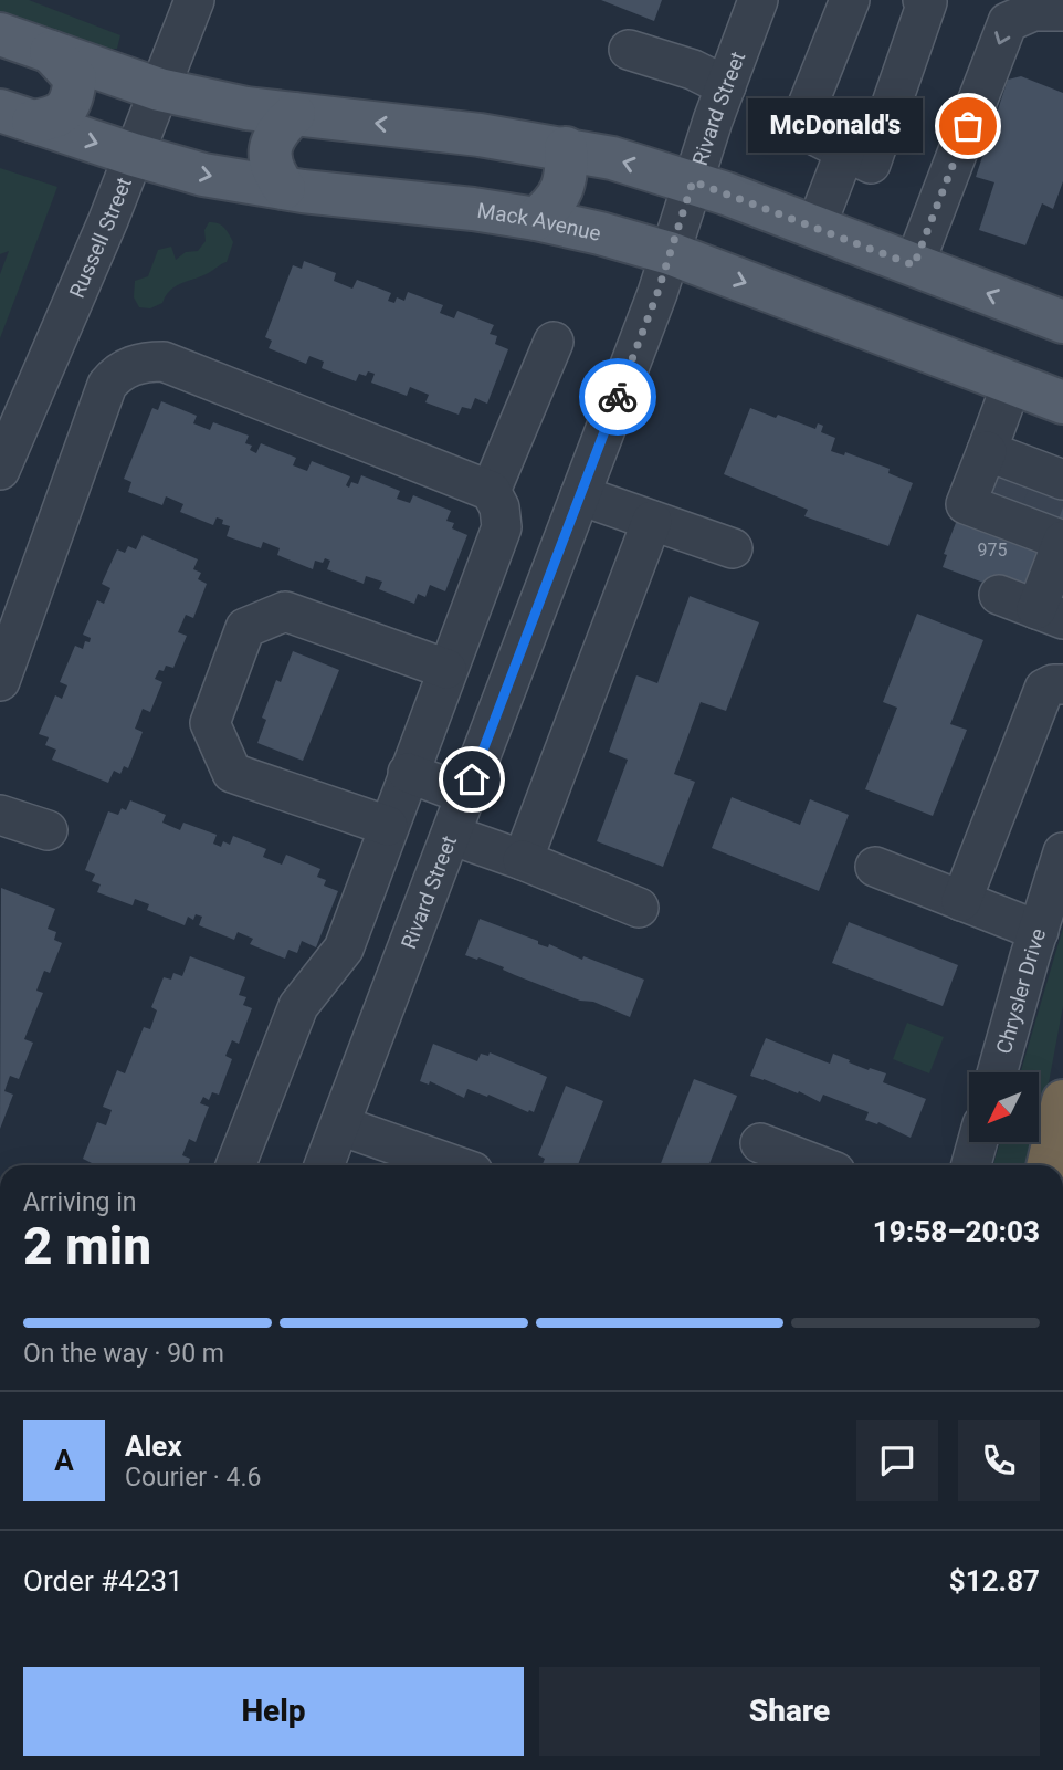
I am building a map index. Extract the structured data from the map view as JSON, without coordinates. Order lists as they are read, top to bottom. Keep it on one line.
{"streets":{"main road":["Mack Avenue"],"street":["Rivard Street","Russell Street","Chrysler Drive"]},"crossings":[["Rivard Street","Mack Avenue"],["Mack Avenue","Russell Street"]],"places":["McDonald's"],"house_numbers":["975"],"north":"bottom left","page":{"bubble":"McDonald's","heading":["2 min","Arriving in","19:58–20:03"],"panel":["Alex","Courier · 4.6","Order #4231","$12.87"],"bar":"On the way · 90 m","round":"A","buttons":["Help","Share"]}}
